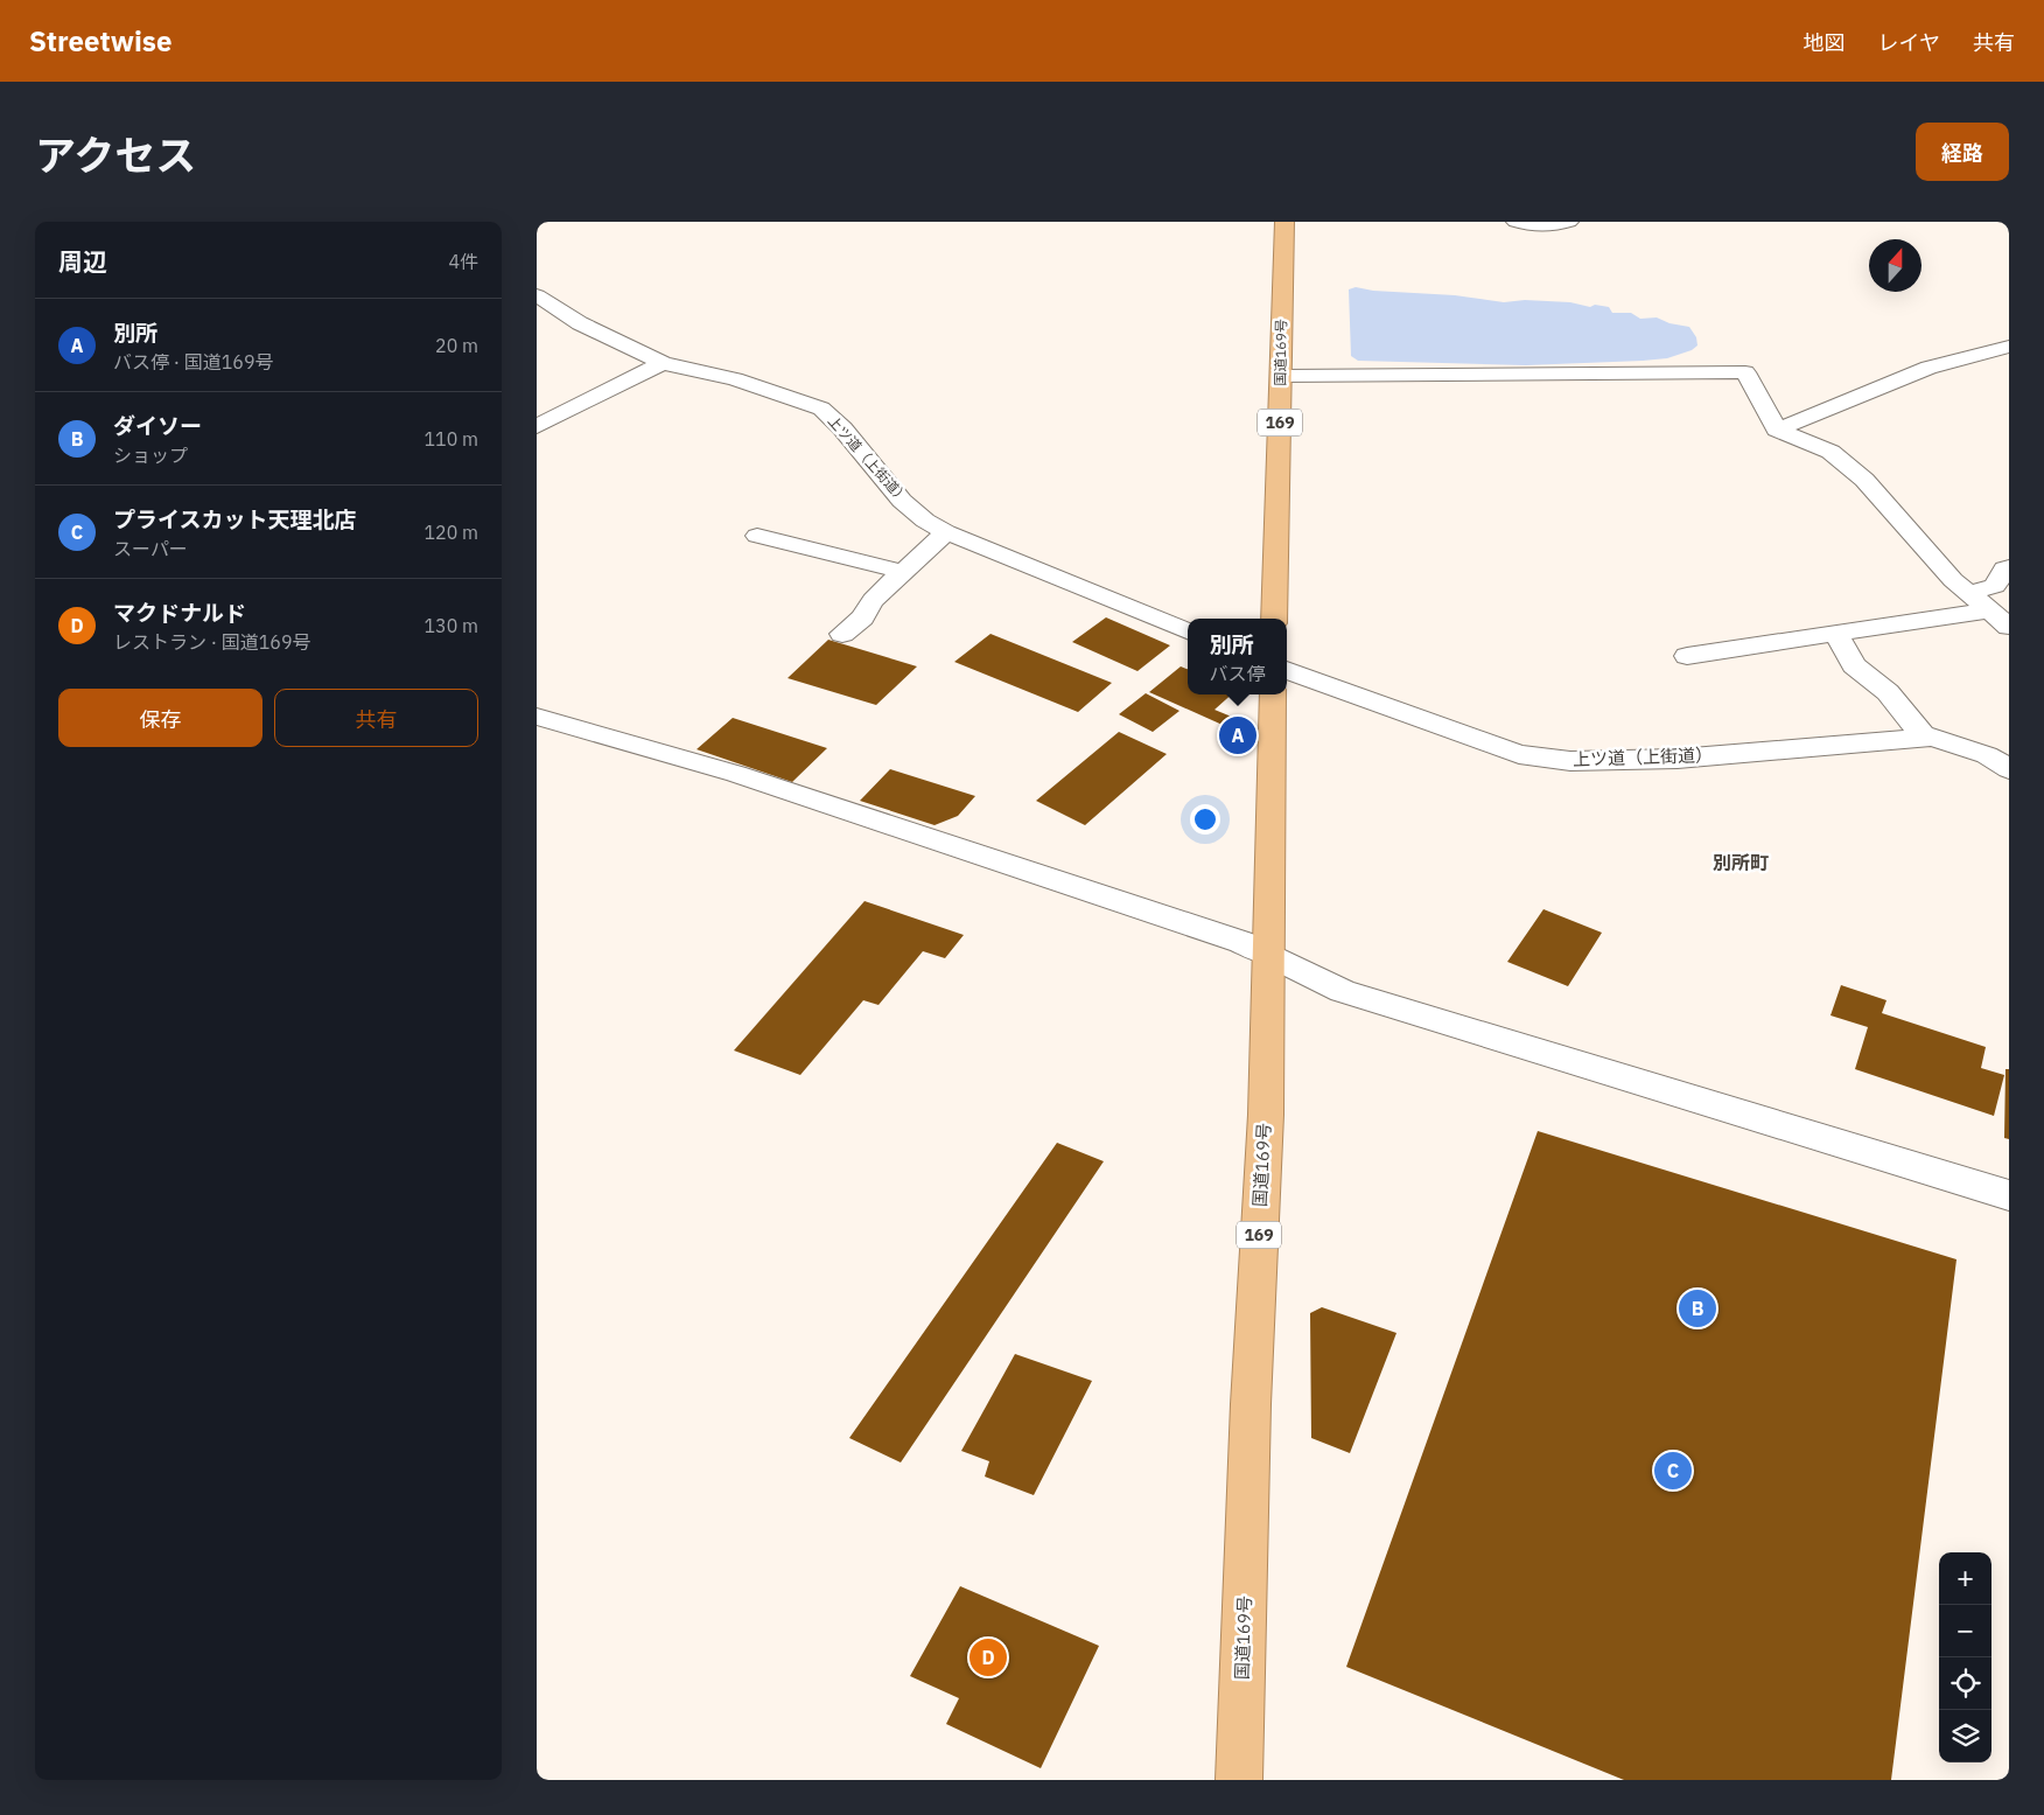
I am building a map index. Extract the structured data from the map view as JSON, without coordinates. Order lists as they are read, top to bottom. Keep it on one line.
{"streets":{"highway":["国道169号","169"],"street":["上ツ道（上街道）"]},"districts":["別所町"],"north":"top","page":{"header":"Streetwise","nav":["地図","レイヤ","共有"],"title":"アクセス","buttons":["経路",["保存","共有"]],"heading":["周辺","4件"],"list":[{"mark":"A","name":"別所","note":"バス停 · 国道169号","value":"20 m"},{"mark":"B","name":"ダイソー","note":"ショップ","value":"110 m"},{"mark":"C","name":"プライスカット天理北店","note":"スーパー","value":"120 m"},{"mark":"D","name":"マクドナルド","note":"レストラン · 国道169号","value":"130 m"}],"popup":["別所","バス停"],"pins":["A","B","C","D"],"map_buttons":["+","−"]}}
